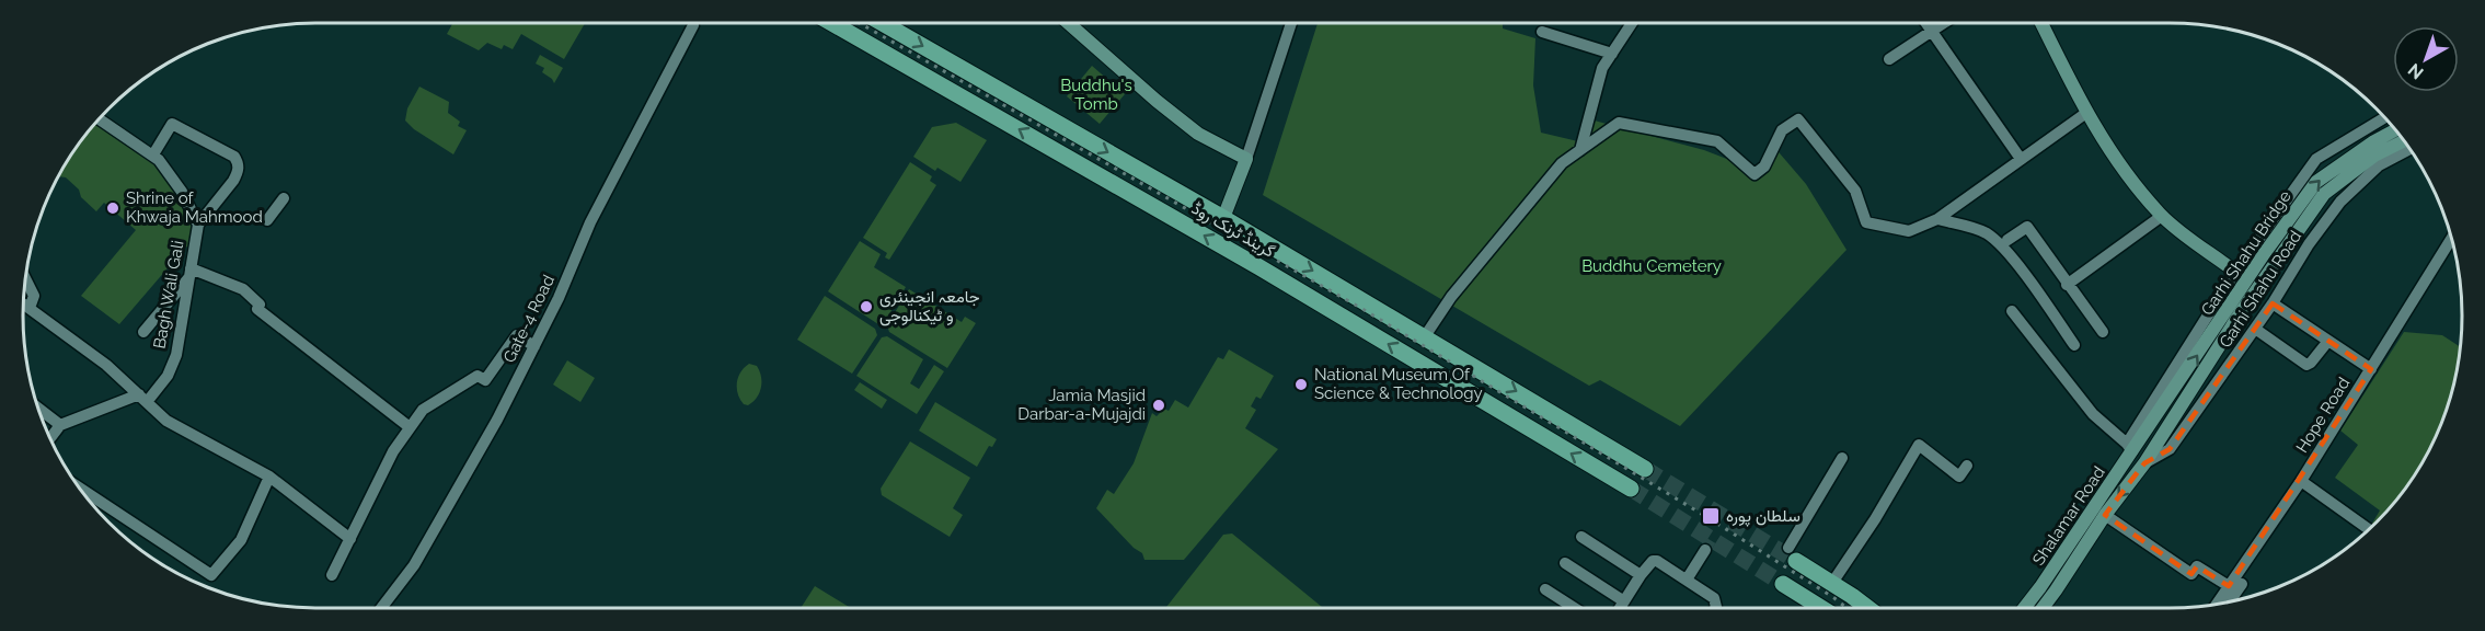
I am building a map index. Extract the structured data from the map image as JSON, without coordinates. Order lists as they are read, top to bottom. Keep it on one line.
{"streets":{"main road":["گرینڈ ٹرنک روڈ","Garhi Shahu Bridge","Shalamar Road"],"street":["Garhi Shahu Road","Bagh Wali Gali","Gate-4 Road","Hope Road"]},"crossings":[["Garhi Shahu Bridge","Shalamar Road"],["Garhi Shahu Road","Shalamar Road"]],"parks":["Buddhu's Tomb","Buddhu Cemetery"],"places":{"other":["Shrine of Khwaja Mahmood","جامعہ انجینئری و ٹیکنالوجی","National Museum Of Science & Technology","Jamia Masjid Darbar-a-Mujajdi"],"transit":["سلطان پورہ"]},"north":"bottom left"}
